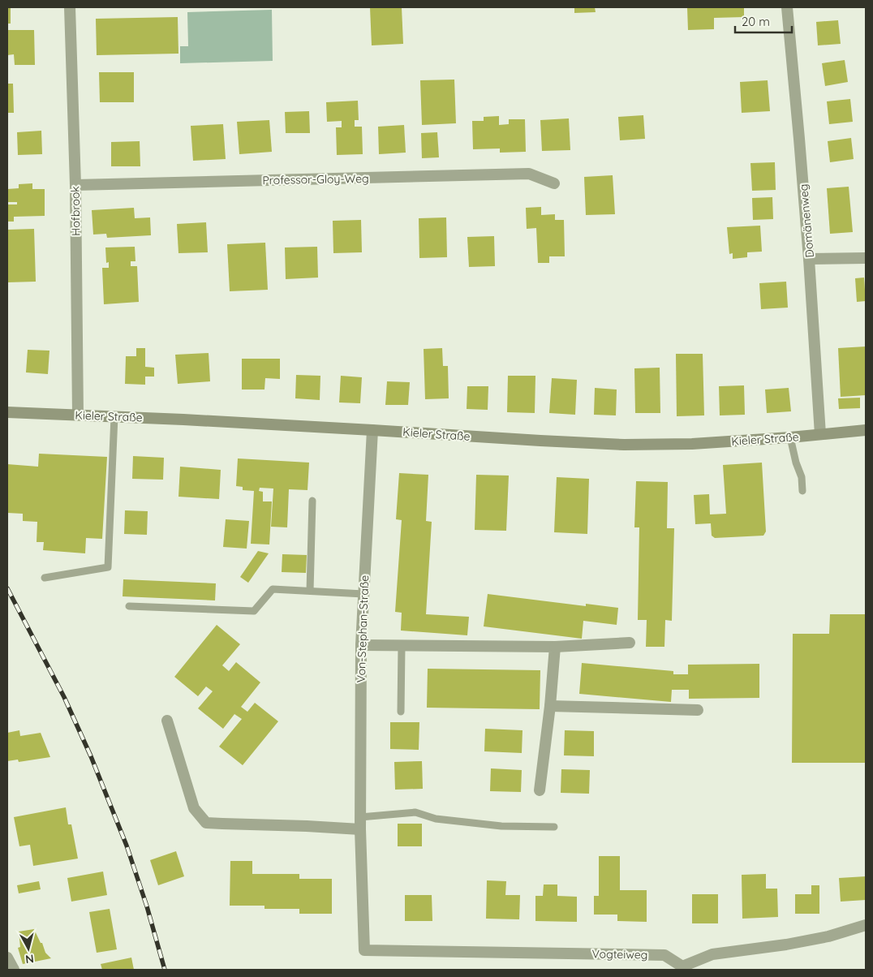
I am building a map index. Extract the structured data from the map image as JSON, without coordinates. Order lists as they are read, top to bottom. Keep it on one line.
{"streets":{"main road":["Kieler Straße"],"street":["Professor-Gloy-Weg","Hofbrook","Domänenweg","Von-Stephan-Straße","Vogteiweg"]},"crossings":[["Professor-Gloy-Weg","Hofbrook"],["Hofbrook","Kieler Straße"],["Domänenweg","Kieler Straße"],["Kieler Straße","Von-Stephan-Straße"],["Von-Stephan-Straße","Vogteiweg"]],"scale_bar":"20 m","north":"bottom"}
